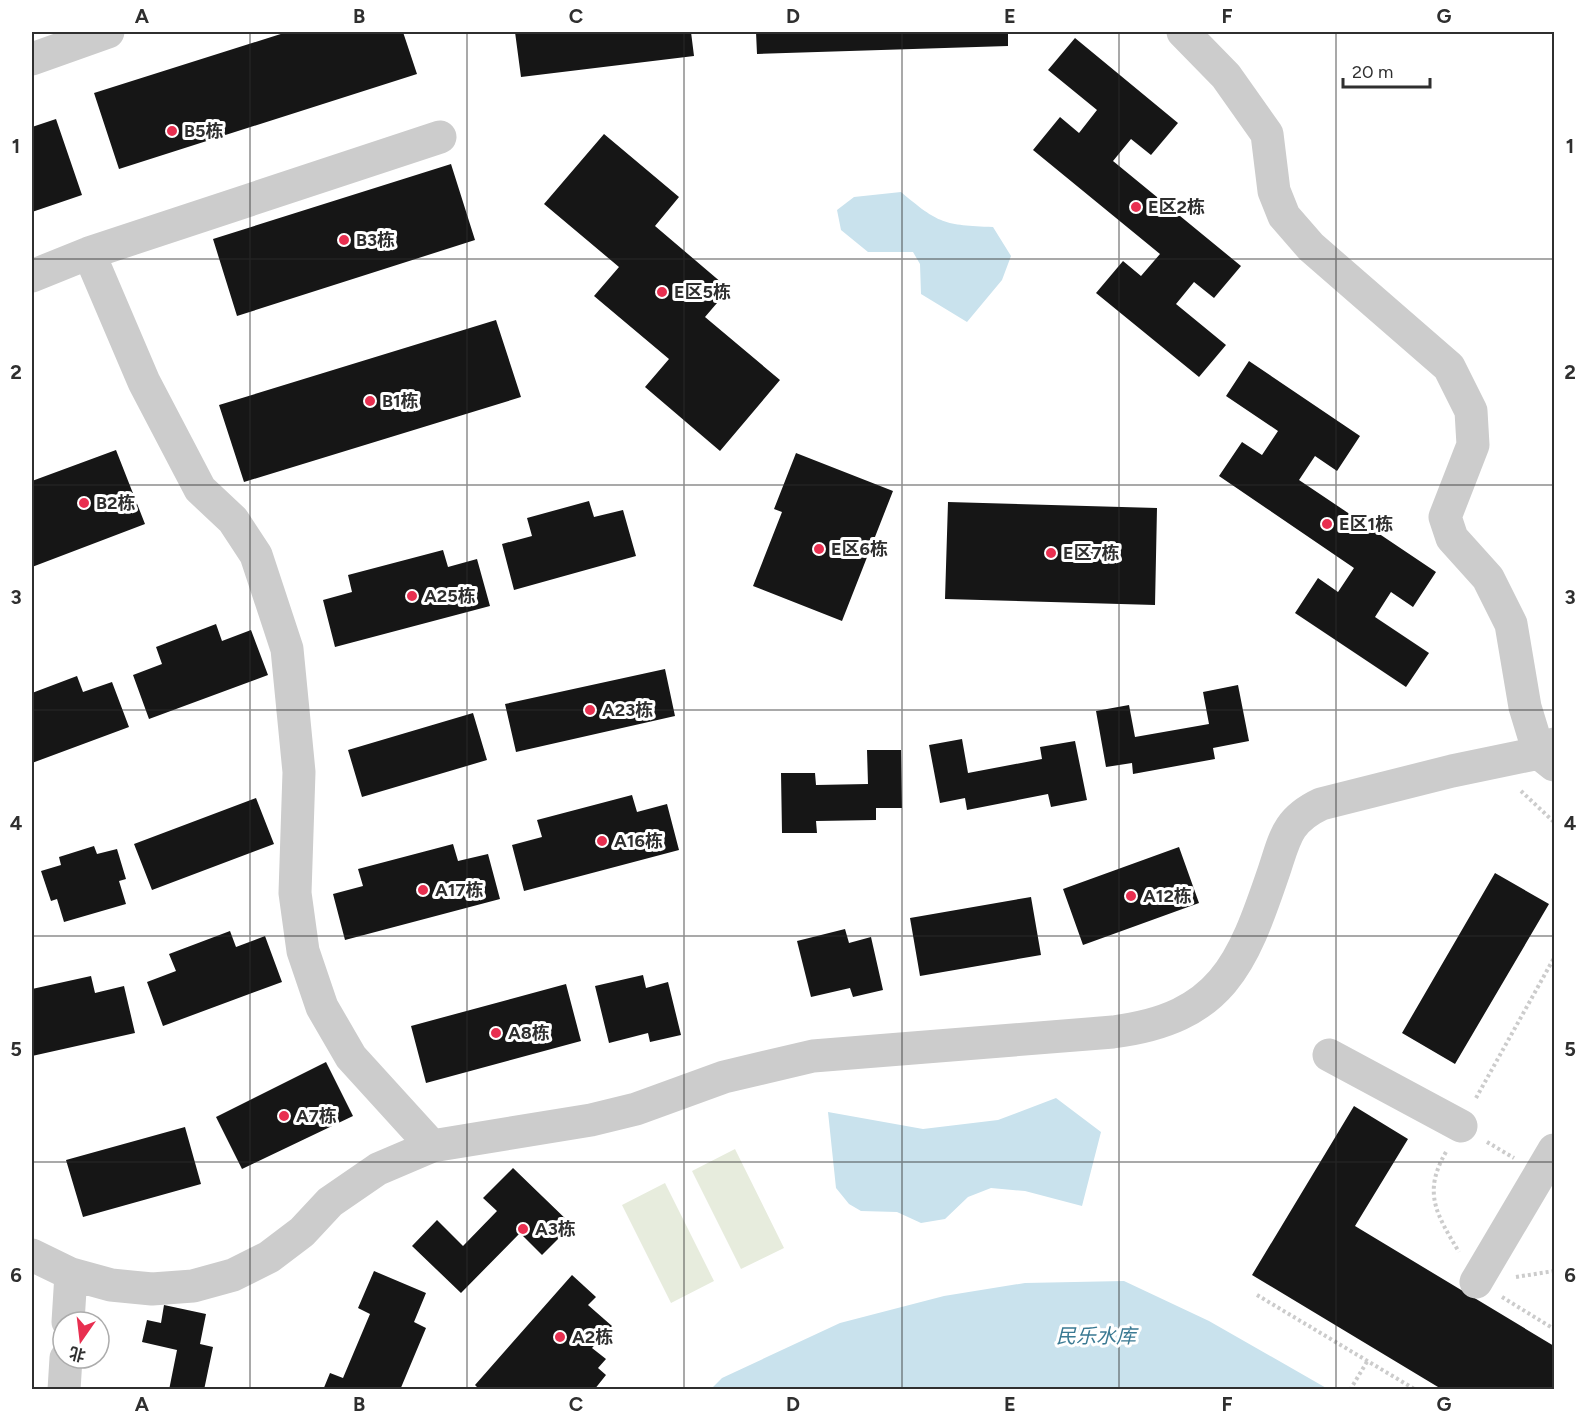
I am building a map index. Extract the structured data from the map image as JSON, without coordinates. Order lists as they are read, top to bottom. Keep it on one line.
{"water":["民乐水库"],"places":["B5栋","E区2栋","B3栋","E区5栋","B1栋","B2栋","E区1栋","E区6栋","E区7栋","A25栋","A23栋","A16栋","A17栋","A12栋","A8栋","A7栋","A3栋","A2栋"],"scale_bar":"20 m","north":"bottom","grid":{"columns":["A","B","C","D","E","F","G"],"rows":["1","2","3","4","5","6"]}}
